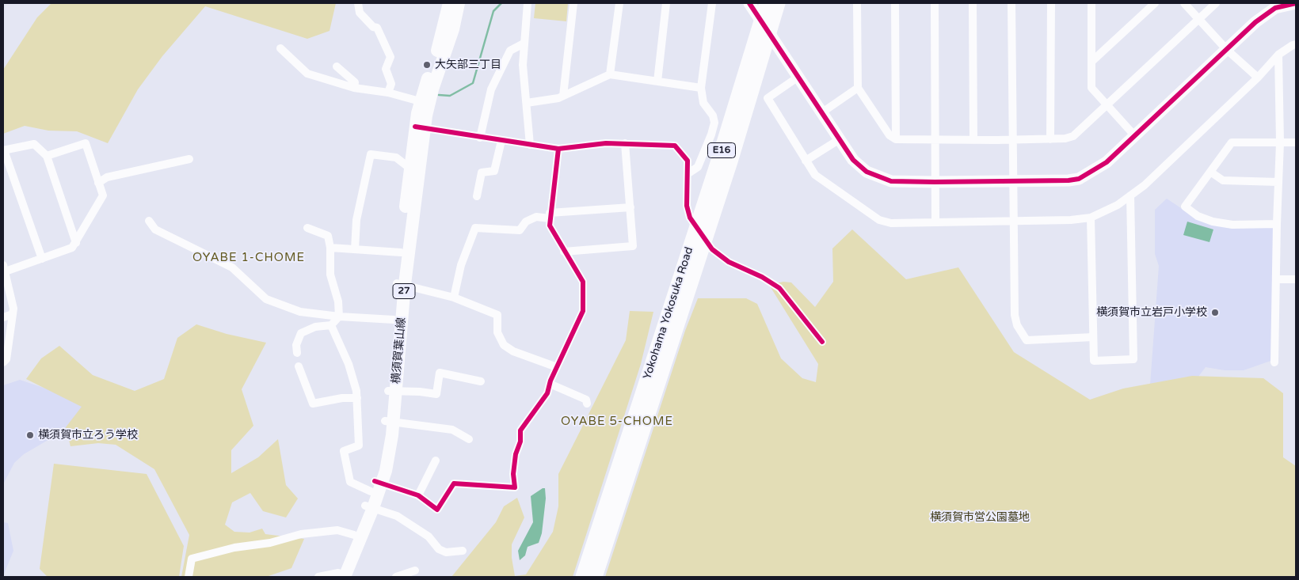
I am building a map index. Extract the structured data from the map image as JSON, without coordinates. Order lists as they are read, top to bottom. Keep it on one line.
{"streets":{"highway":["E16","Yokohama Yokosuka Road"],"main road":["27","横須賀葉山線"]},"districts":["OYABE 1-CHOME","OYABE 5-CHOME"],"parks":["横須賀市営公園墓地"],"places":["大矢部三丁目","横須賀市立岩戸小学校","横須賀市立ろう学校"]}
